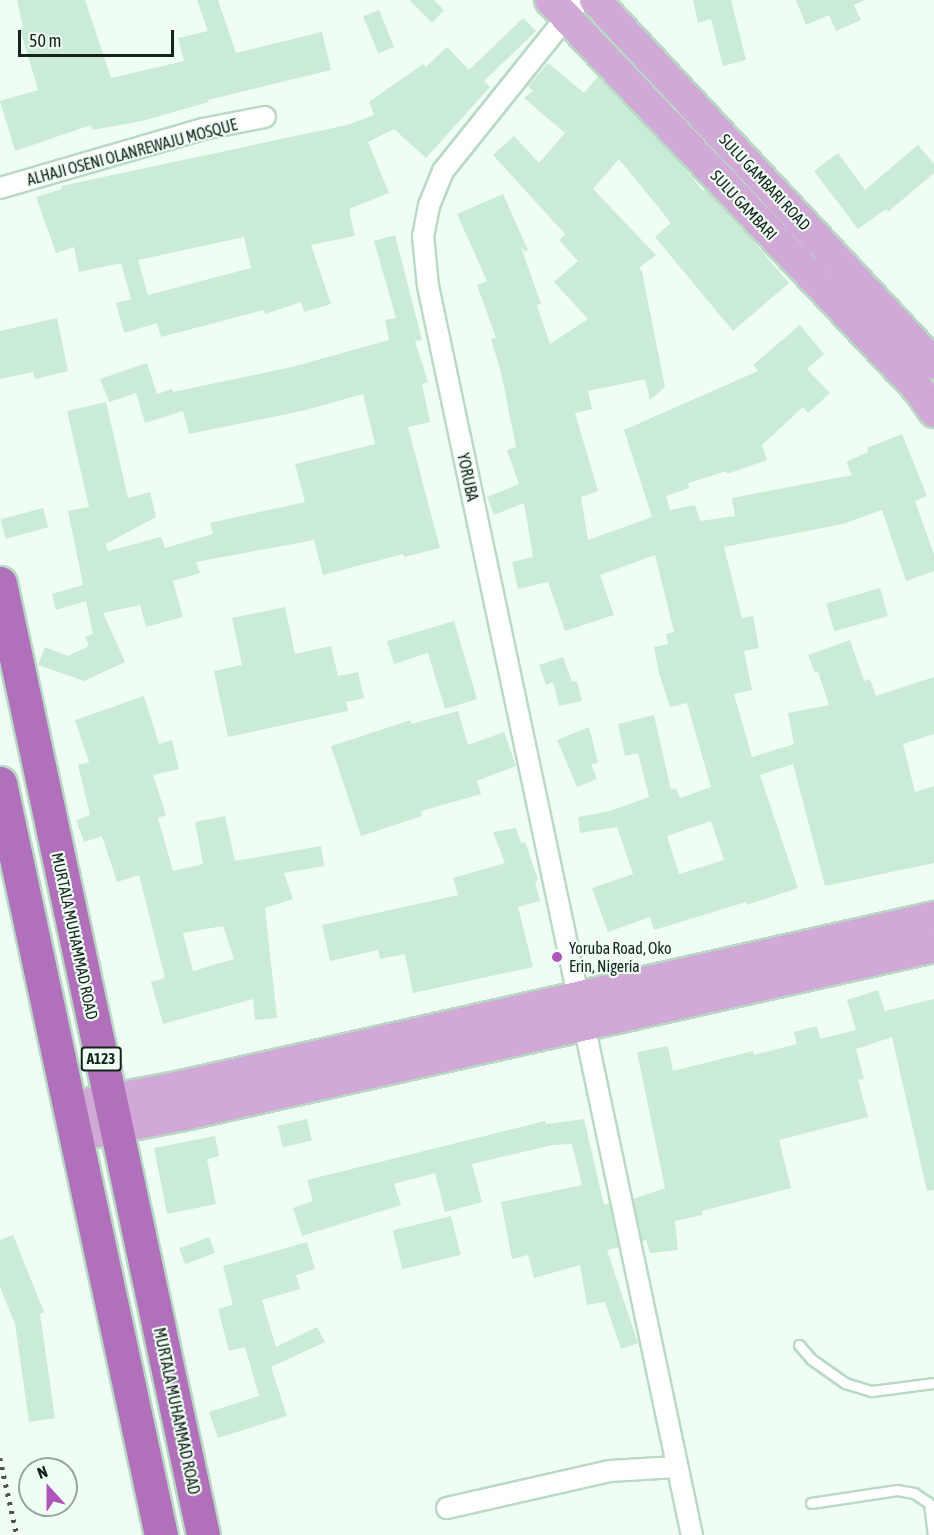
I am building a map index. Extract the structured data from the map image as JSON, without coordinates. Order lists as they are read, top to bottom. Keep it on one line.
{"streets":{"highway":["MURTALA MUHAMMAD ROAD","A123"],"main road":["SULU GAMBARI ROAD","SULU GAMBARI"],"street":["ALHAJI OSENI OLANREWAJU MOSQUE","YORUBA"]},"crossings":[["SULU GAMBARI","YORUBA"]],"places":["Yoruba Road, Oko Erin, Nigeria"],"scale_bar":"50 m","north":"top"}
